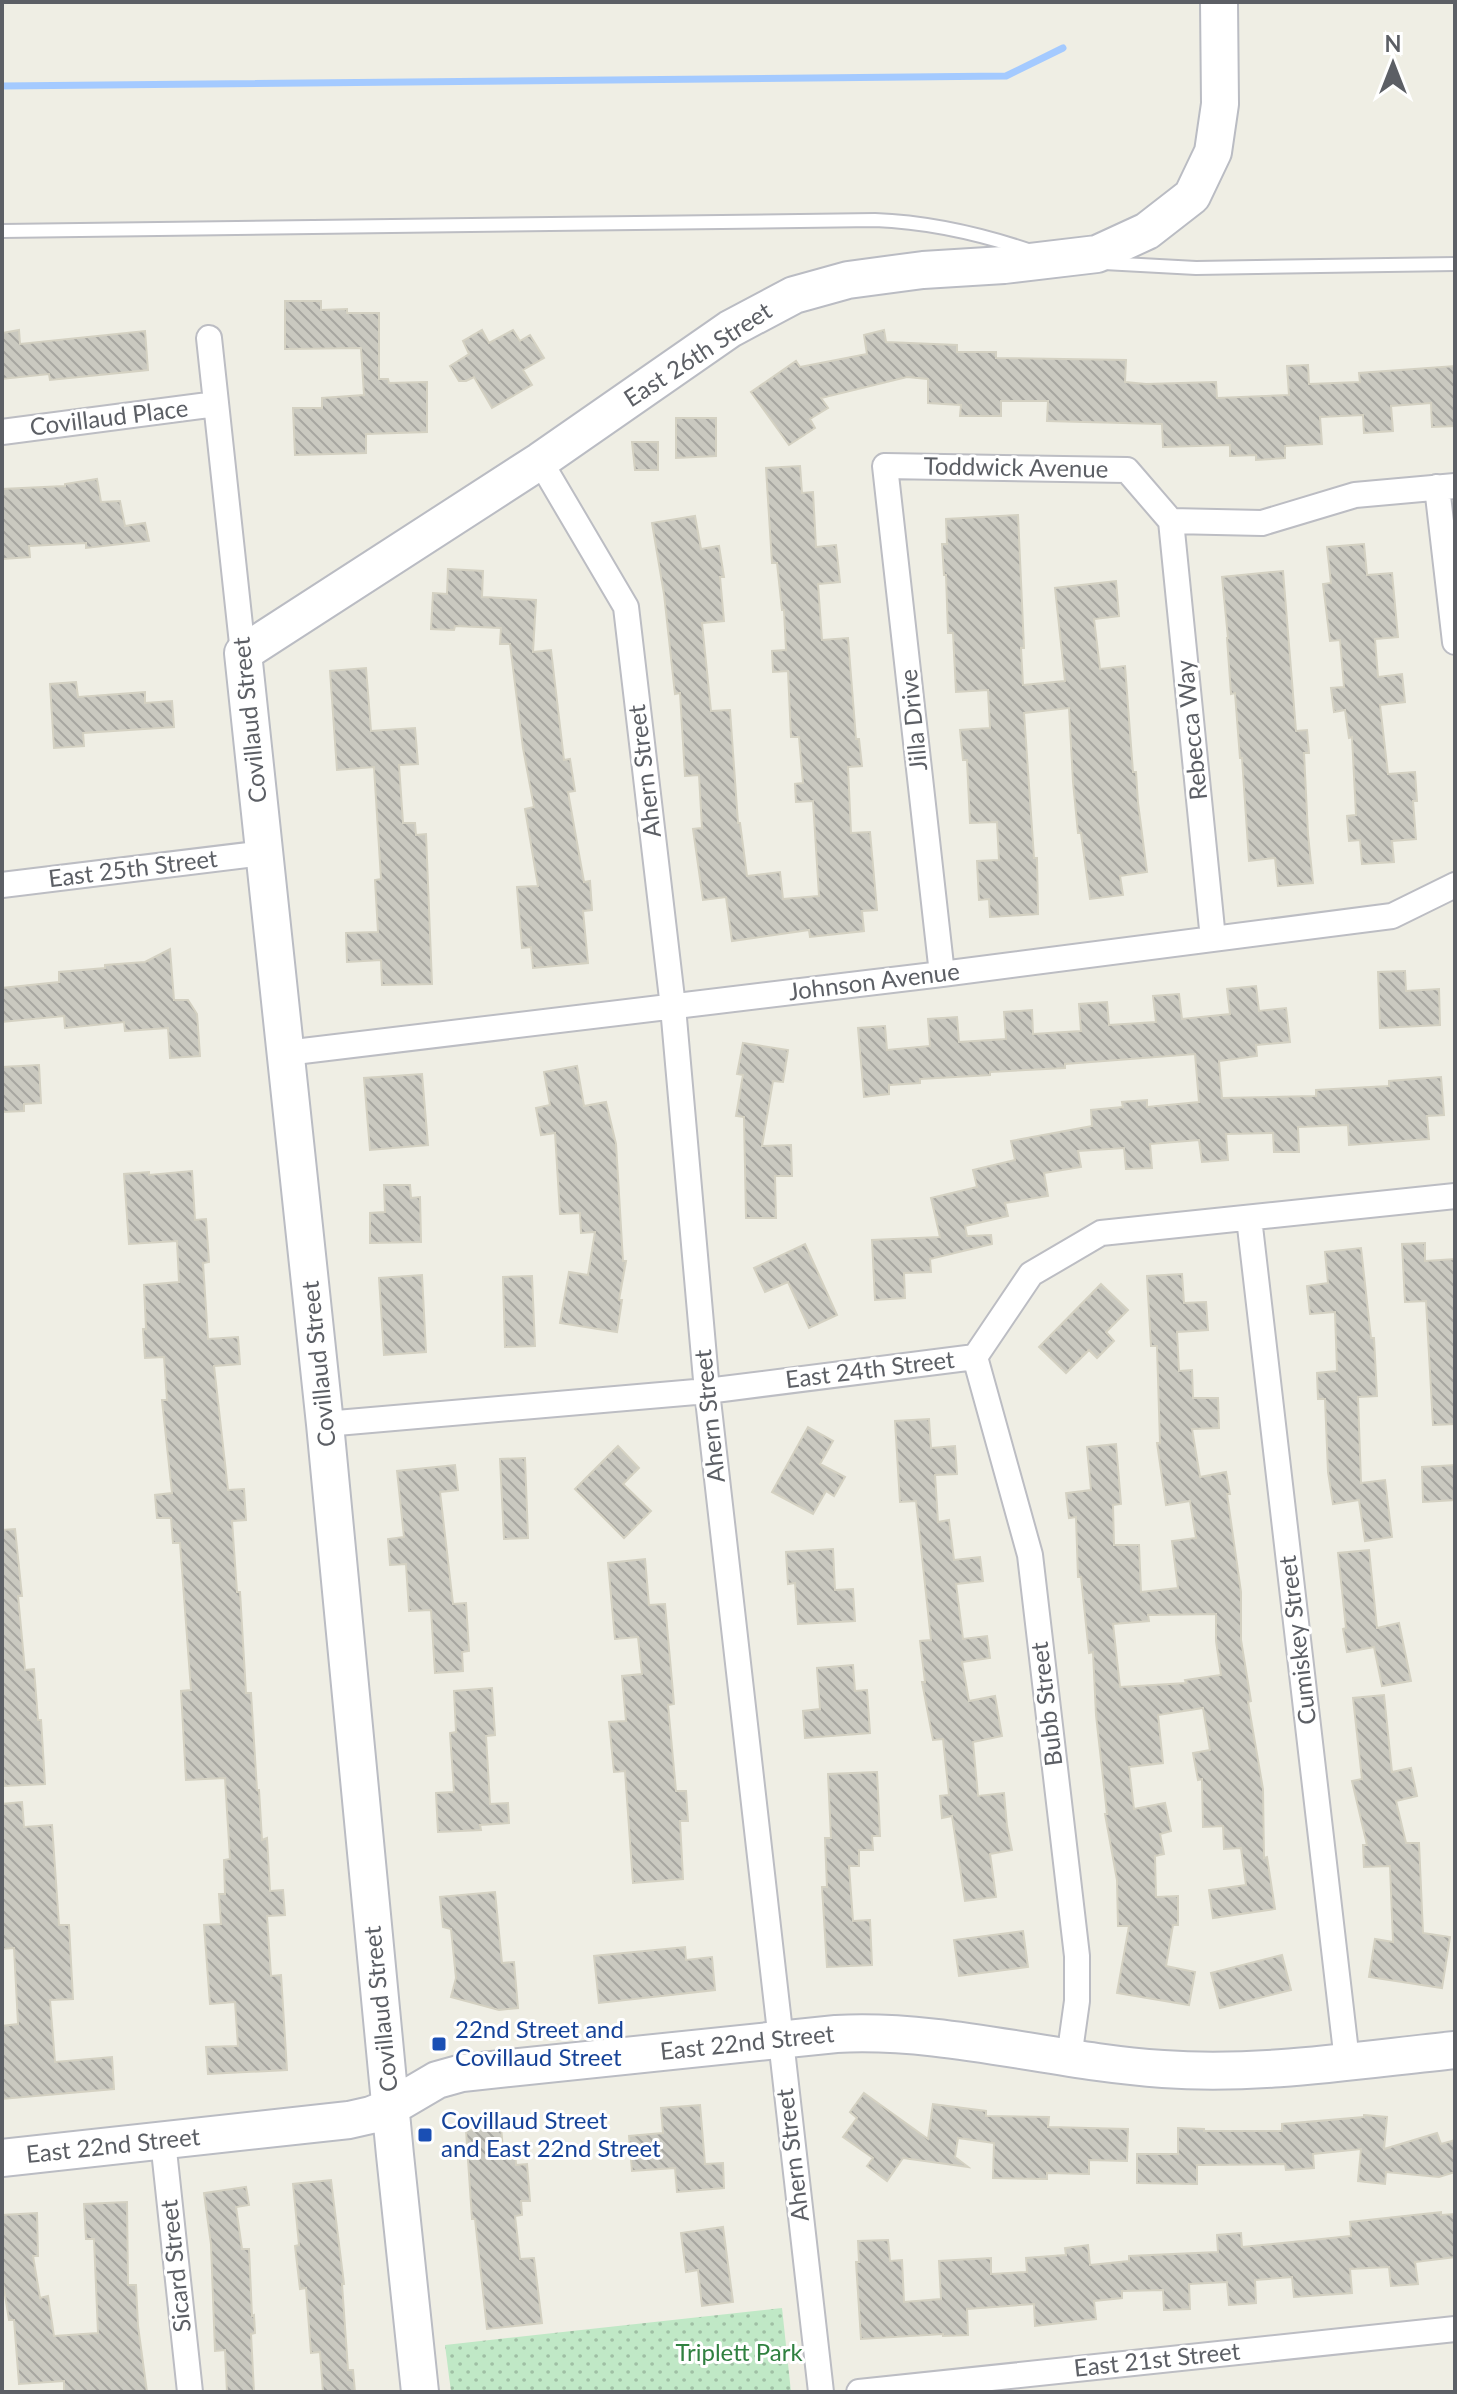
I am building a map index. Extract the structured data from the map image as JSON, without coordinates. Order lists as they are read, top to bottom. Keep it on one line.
{"streets":{"street":["East 26th Street","Covillaud Place","Toddwick Avenue","Covillaud Street","Jilla Drive","Rebecca Way","Ahern Street","East 25th Street","Johnson Avenue","East 24th Street","Cumiskey Street","Bubb Street","East 22nd Street","Sicard Street","East 21st Street"]},"crossings":[["East 26th Street","Covillaud Street"],["East 26th Street","Ahern Street"],["Covillaud Place","Covillaud Street"],["Toddwick Avenue","Jilla Drive"],["Toddwick Avenue","Rebecca Way"],["Covillaud Street","East 25th Street"],["Covillaud Street","Johnson Avenue"],["Covillaud Street","East 24th Street"],["Covillaud Street","East 22nd Street"],["Jilla Drive","Johnson Avenue"],["Rebecca Way","Johnson Avenue"],["Ahern Street","Johnson Avenue"],["Ahern Street","East 24th Street"],["Ahern Street","East 22nd Street"],["East 24th Street","Cumiskey Street"],["East 24th Street","Bubb Street"],["Cumiskey Street","East 22nd Street"],["Bubb Street","East 22nd Street"],["East 22nd Street","Sicard Street"]],"parks":["Triplett Park"],"places":{"transit":["22nd Street and Covillaud Street","Covillaud Street and East 22nd Street"]},"north":"top"}
